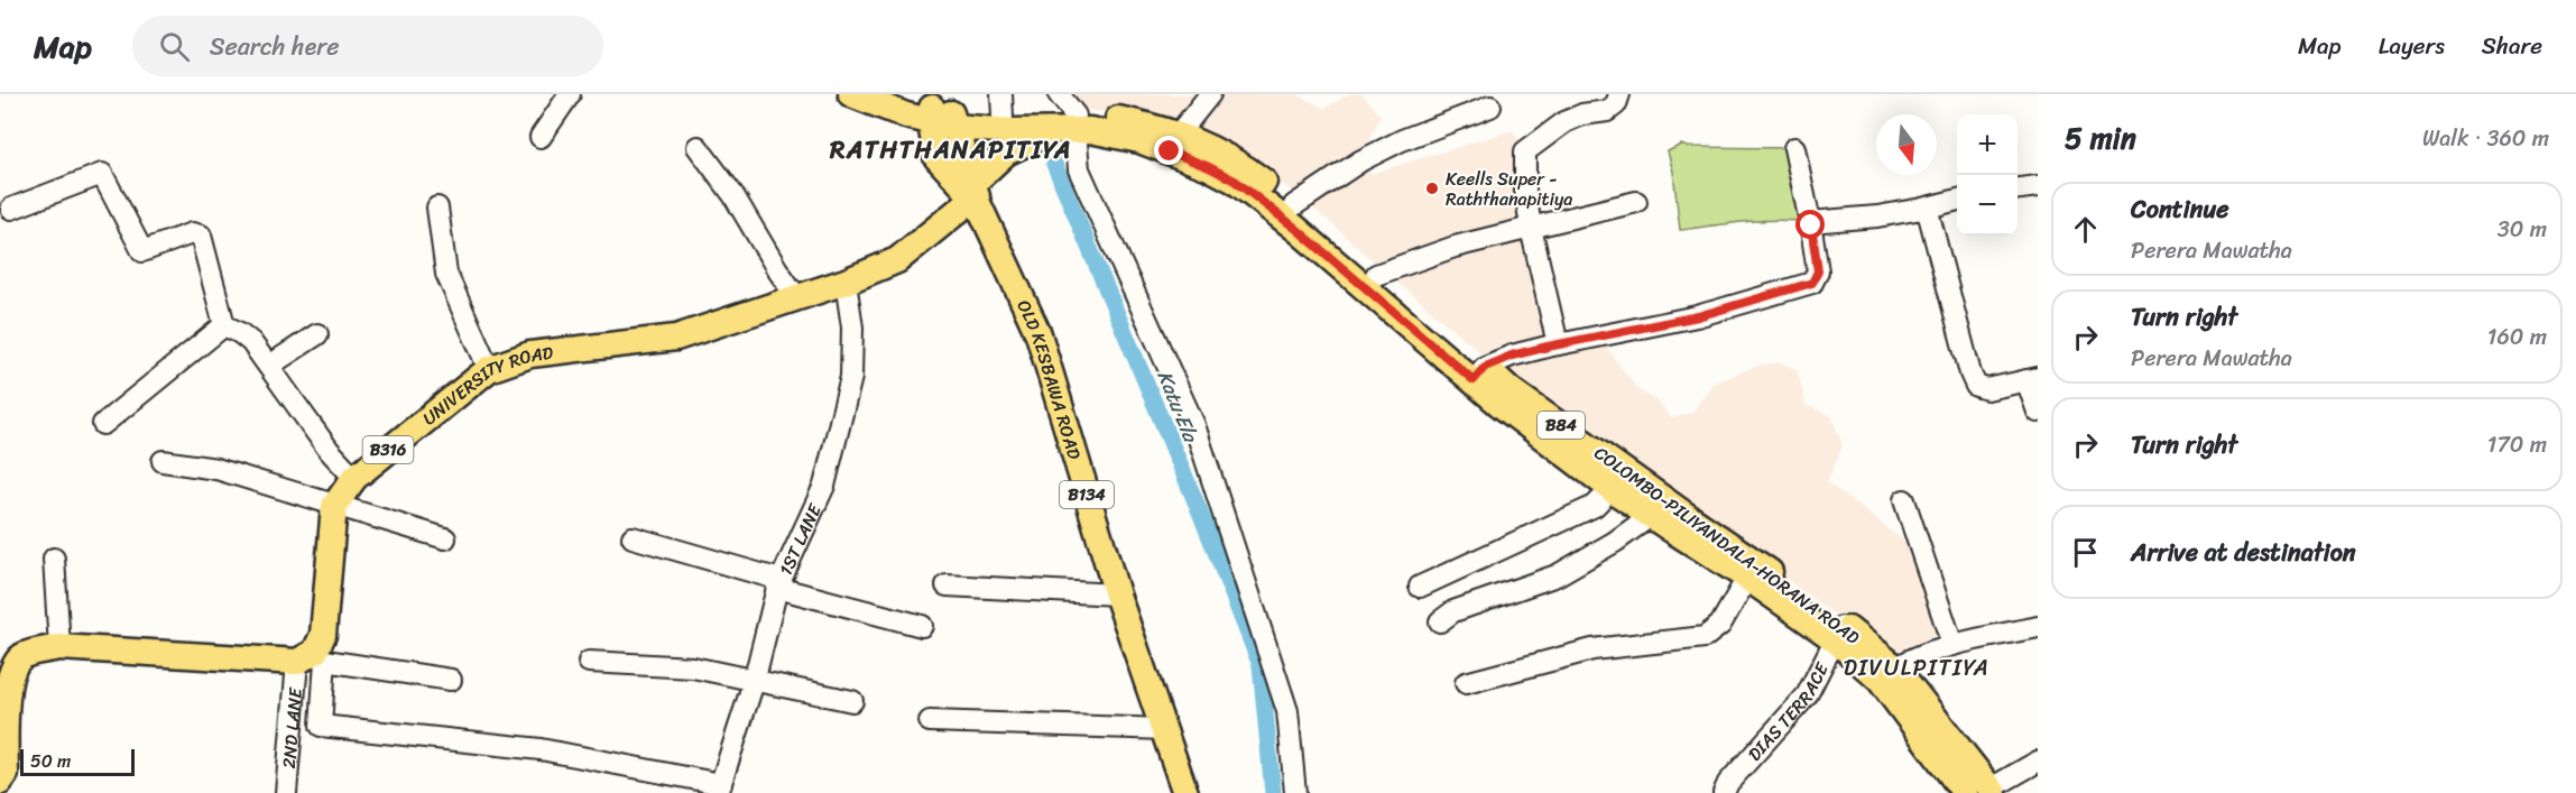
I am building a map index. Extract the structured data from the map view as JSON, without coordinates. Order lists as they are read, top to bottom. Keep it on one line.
{"streets":{"main road":["OLD KESBAWA ROAD","UNIVERSITY ROAD","B84","B316","B134","COLOMBO-PILIYANDALA-HORANA ROAD"],"street":["1ST LANE","DIAS TERRACE","2ND LANE"]},"crossings":[["OLD KESBAWA ROAD","UNIVERSITY ROAD"],["OLD KESBAWA ROAD","COLOMBO-PILIYANDALA-HORANA ROAD"],["UNIVERSITY ROAD","1ST LANE"],["UNIVERSITY ROAD","COLOMBO-PILIYANDALA-HORANA ROAD"],["COLOMBO-PILIYANDALA-HORANA ROAD","DIAS TERRACE"]],"districts":["RATHTHANAPITIYA","DIVULPITIYA"],"water":["Katu Ela"],"places":["Keells Super - Raththanapitiya"],"scale_bar":"50 m","north":"bottom","page":{"header":"Map","search":"Search here","nav":["Map","Layers","Share"],"heading":["5 min","Walk · 360 m"],"map_buttons":["+","−"],"list":[["Continue","Perera Mawatha","30 m"],["Turn right","Perera Mawatha","160 m"],["Turn right","170 m"],"Arrive at destination"],"scale":"50 m"}}
